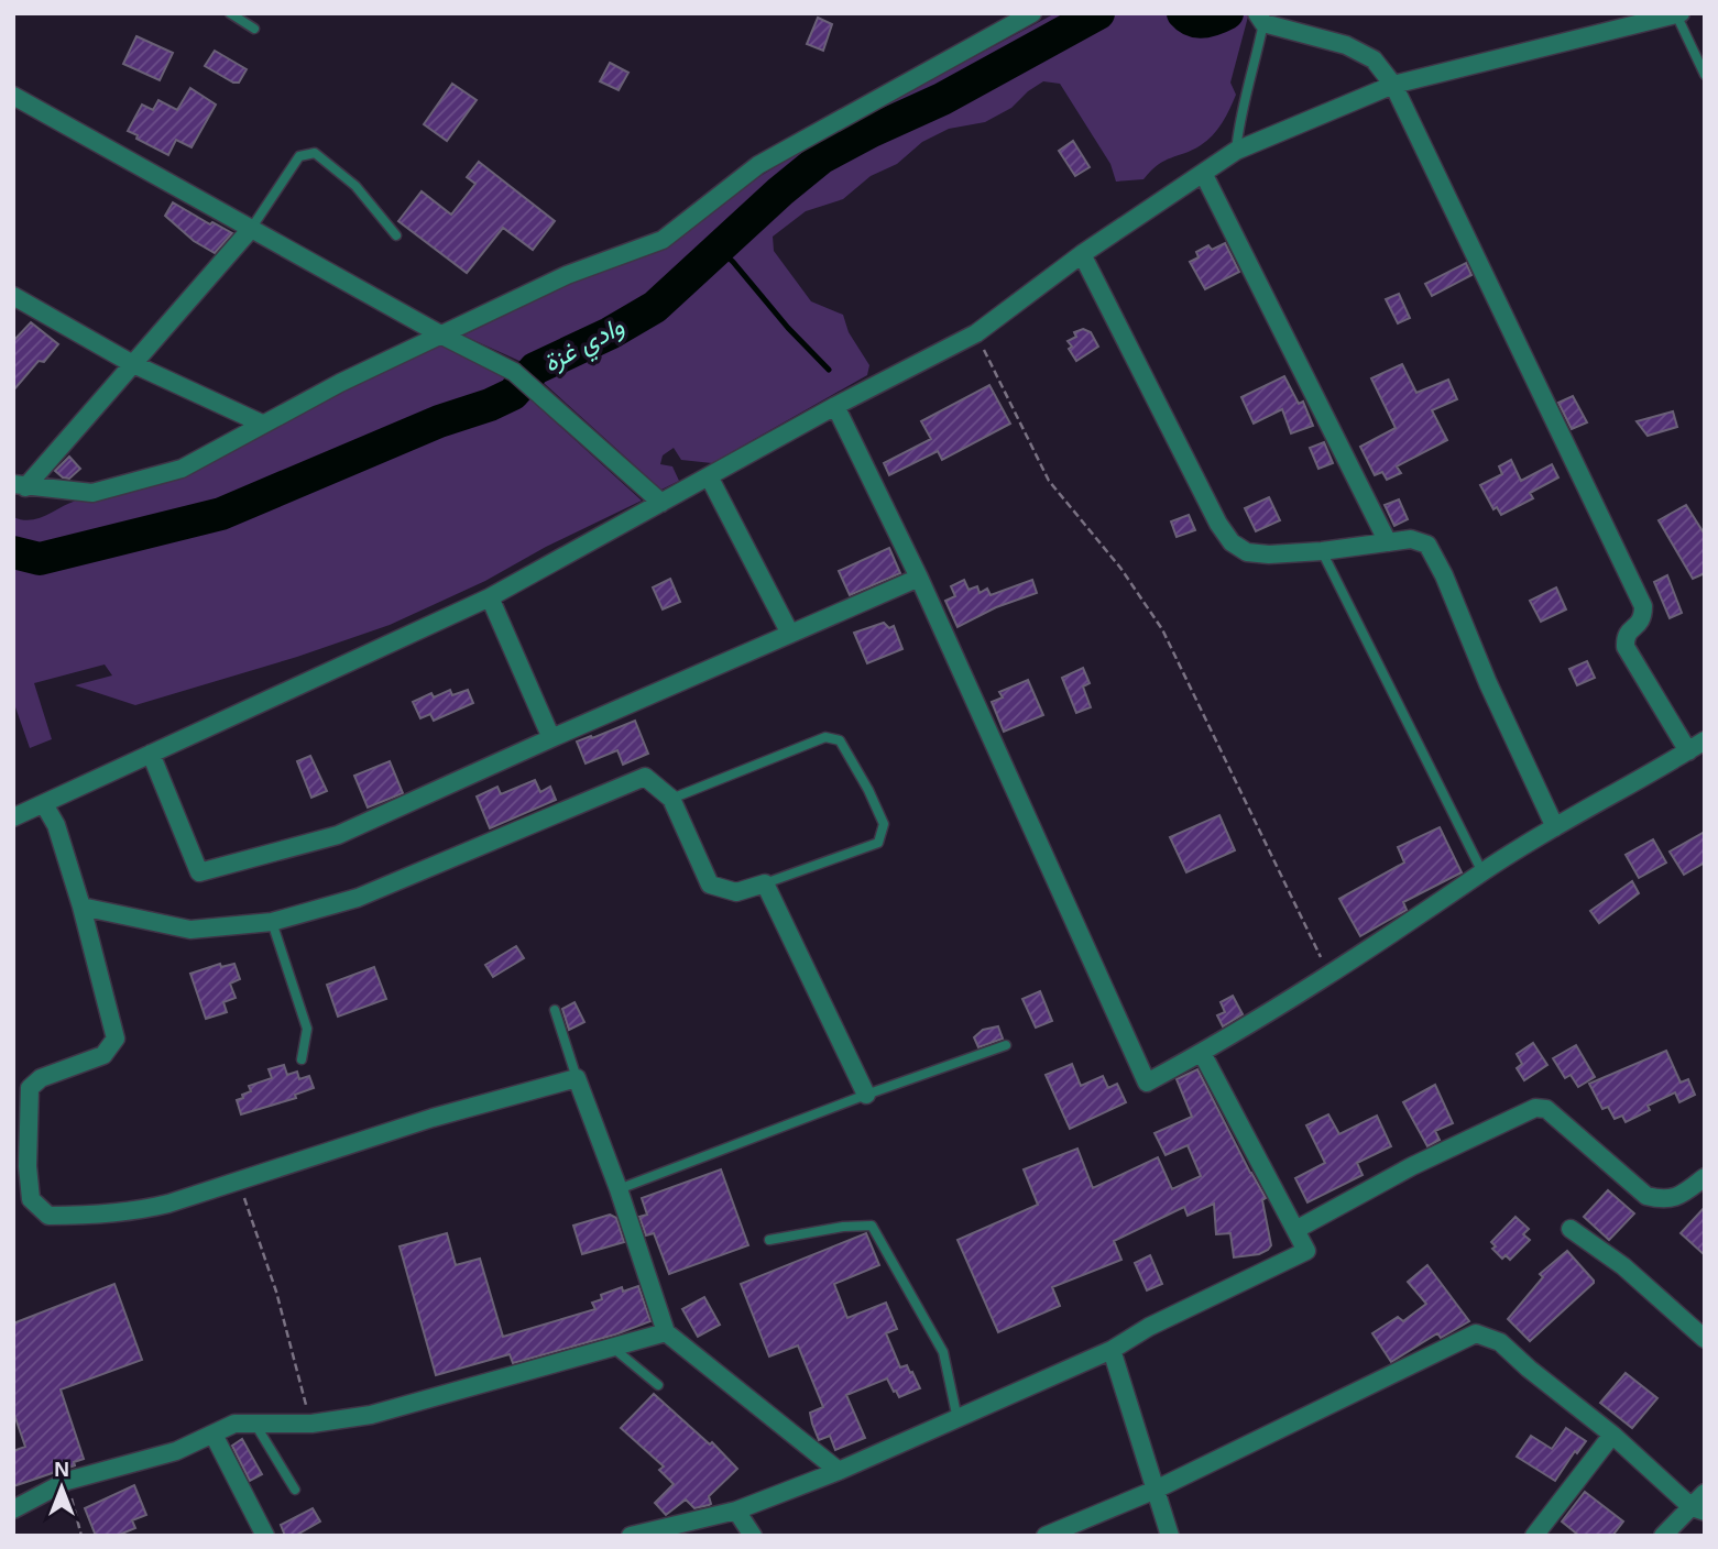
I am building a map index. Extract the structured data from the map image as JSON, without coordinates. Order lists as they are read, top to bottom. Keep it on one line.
{"water":["وادي غزة"],"north":"top"}
